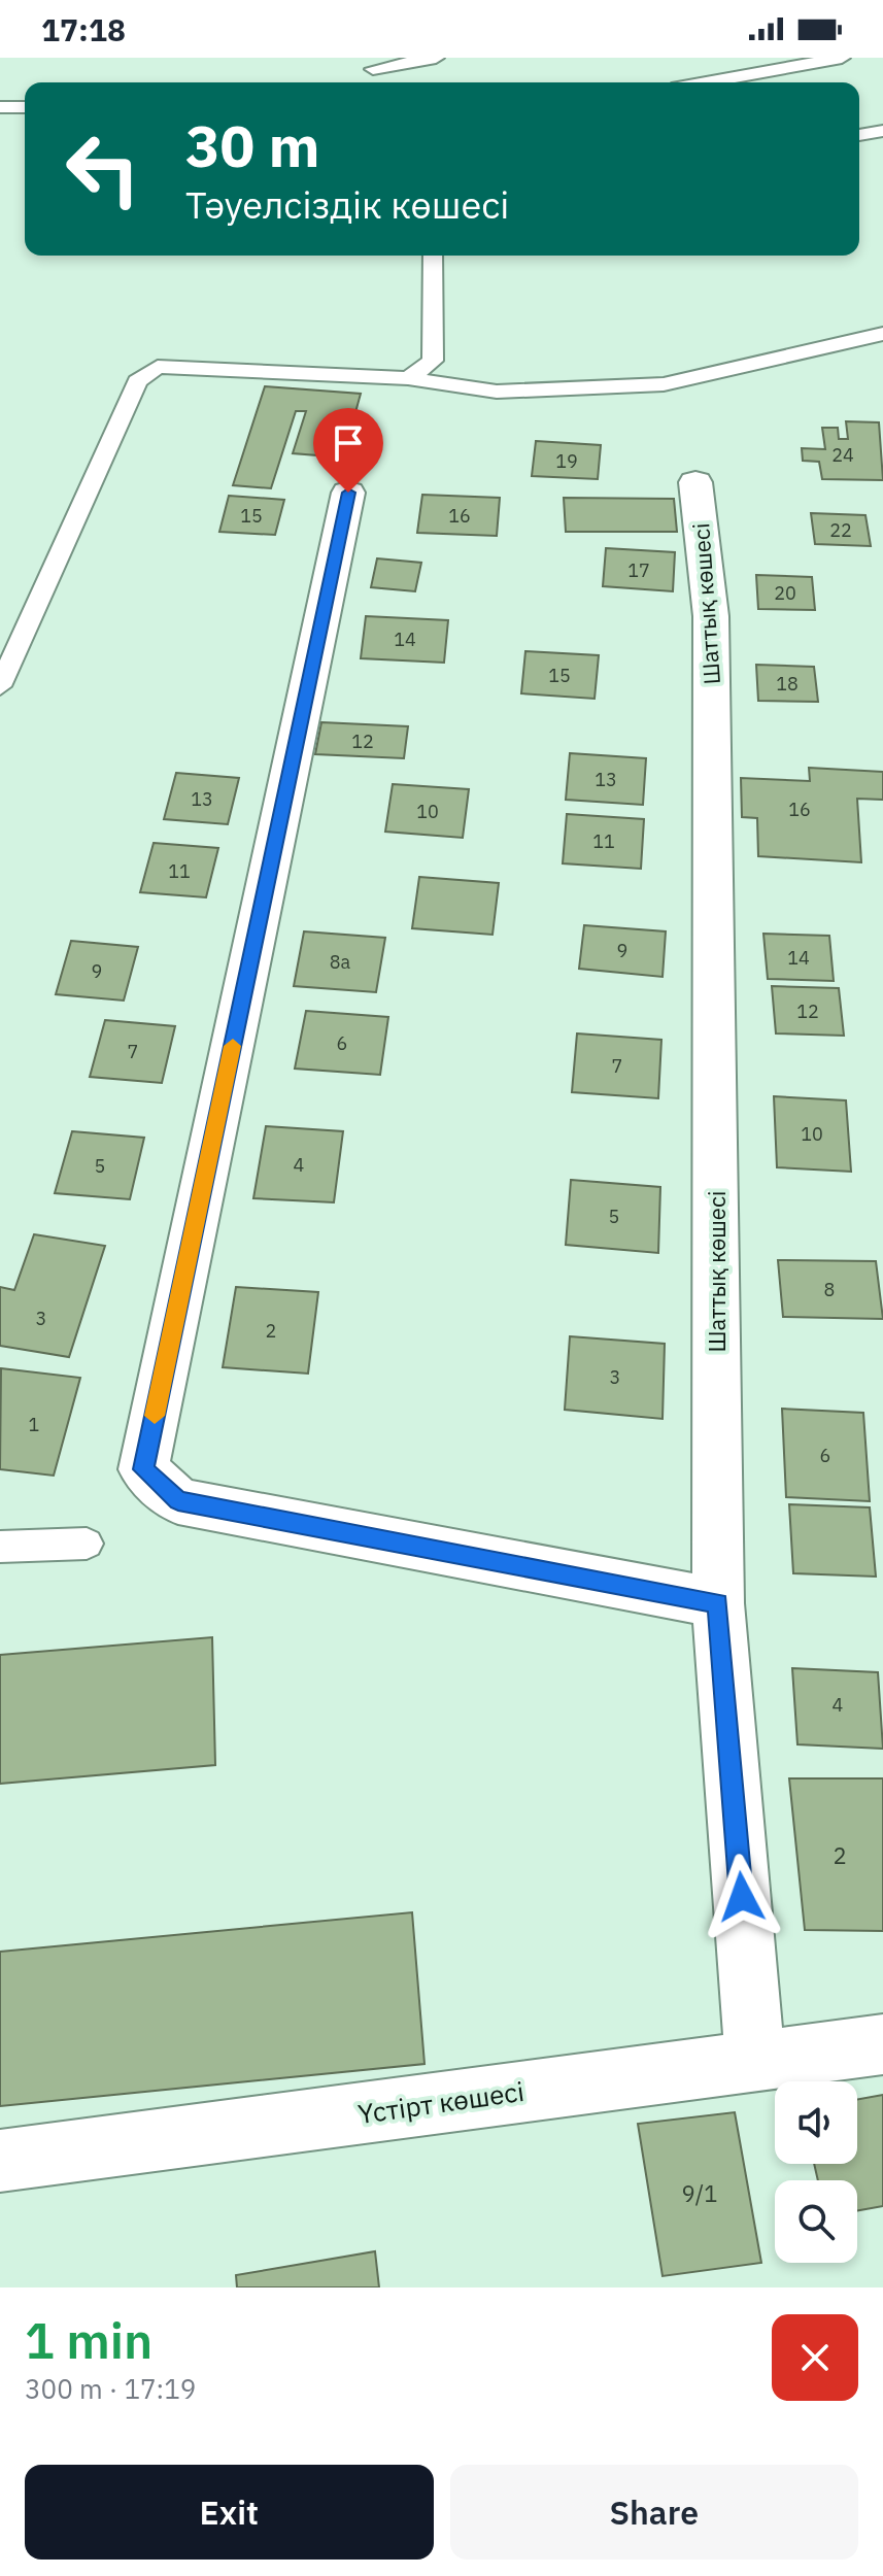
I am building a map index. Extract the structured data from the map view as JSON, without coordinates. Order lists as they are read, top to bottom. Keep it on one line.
{"streets":{"street":["Шаттық көшесі","Үстірт көшесі"]},"crossings":[["Шаттық көшесі","Үстірт көшесі"]],"house_numbers":["24","19","15","16","22","17","20","14","15","18","12","13","13","16","10","11","11","9","14","8а","9","12","6","7","7","10","4","5","5","8","3","2","3","1","6","4","2","9/1"],"page":{"status":"17:18","turn":["30 m","Тәуелсіздік көшесі"],"heading":["1 min","300 m · 17:19"],"buttons":["Exit","Share"]}}
